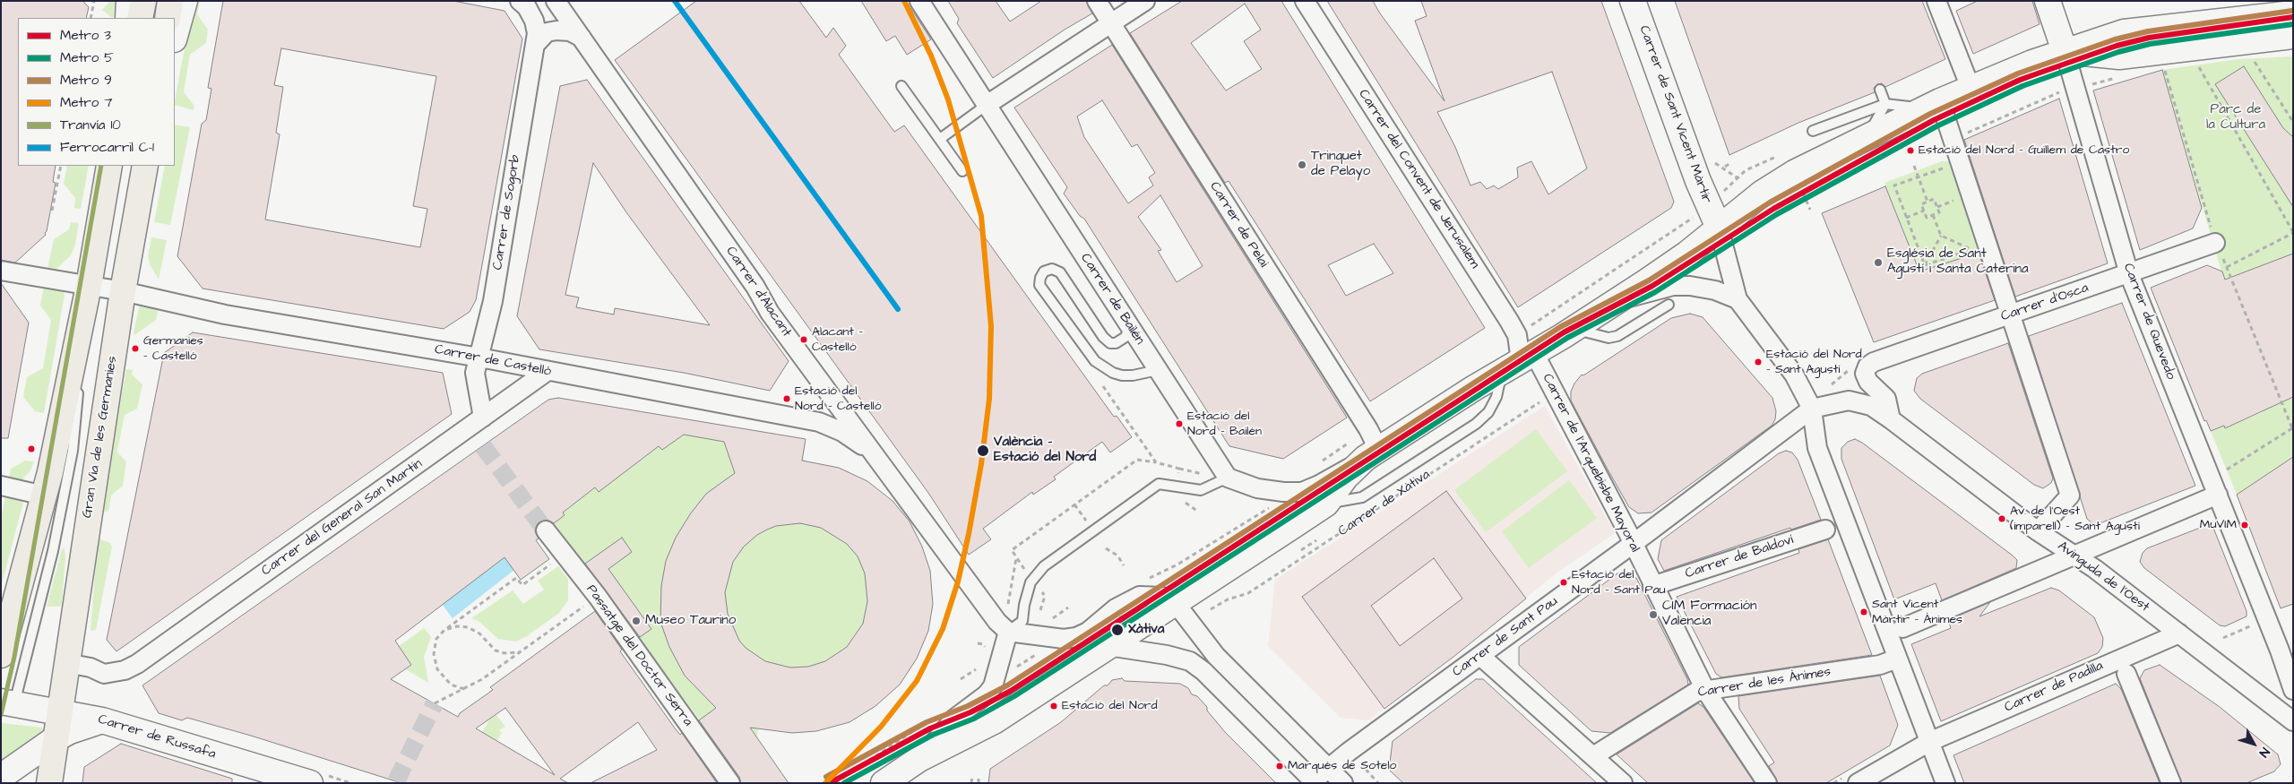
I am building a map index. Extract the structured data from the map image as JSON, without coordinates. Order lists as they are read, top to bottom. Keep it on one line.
{"streets":{"main road":["Carrer de Sant Vicent Màrtir","Gran Via de les Germanies","Carrer de Russafa"],"street":["Carrer del Convent de Jerusalem","Carrer de Sogorb","Carrer de Pelai","Carrer d'Alacant","Carrer de Bailén","Carrer d'Osca","Carrer de Quevedo","Carrer de Castelló","Carrer de l'Arquebisbe Mayoral","Carrer del General San Martín","Carrer de Baldoví","Avinguda de l'Oest","Carrer de Sant Pau","Passatge del Doctor Serra","Carrer de les Ànimes","Carrer de Padilla"],"path":["Carrer de Xàtiva"]},"crossings":[["Carrer del Convent de Jerusalem","Carrer de l'Arquebisbe Mayoral"],["Carrer de Sogorb","Carrer de Castelló"],["Carrer de Sogorb","Carrer del General San Martín"],["Carrer d'Alacant","Carrer de Castelló"],["Carrer d'Osca","Carrer de Quevedo"],["Carrer d'Osca","Avinguda de l'Oest"],["Carrer de Castelló","Gran Via de les Germanies"],["Carrer de Castelló","Carrer del General San Martín"],["Gran Via de les Germanies","Carrer del General San Martín"],["Gran Via de les Germanies","Carrer de Russafa"],["Carrer de l'Arquebisbe Mayoral","Carrer de Xàtiva"],["Carrer de l'Arquebisbe Mayoral","Carrer de Baldoví"],["Carrer de l'Arquebisbe Mayoral","Carrer de Sant Pau"],["Carrer de l'Arquebisbe Mayoral","Carrer de les Ànimes"],["Avinguda de l'Oest","Carrer de Sant Pau"],["Avinguda de l'Oest","Carrer de Padilla"]],"parks":["Parc de la Cultura"],"places":["Estació del Nord - Guillem de Castro","Trinquet de Pelayo","Església de Sant Agustí i Santa Caterina","Alacant - Castelló","Germanies - Castelló","Estació del Nord - Sant Agustí","Estació del Nord - Castelló","Estació del Nord - Bailén","València - Estació del Nord","Av. de l'Oest (imparell) - Sant Agustí","MuVIM","Estació del Nord - Sant Pau","Sant Vicent Màrtir - Ànimes","CIM Formación Valencia","Museo Taurino","Xàtiva","Estació del Nord","Marqués de Sotelo"],"lines":["metro line 7","rail line C-1","metro line 9","metro line 3","metro line 5","tram line 10"],"legend":["Metro 3","Metro 5","Metro 9","Metro 7","Tranvía 10","Ferrocarril C-1"],"north":"bottom right"}
